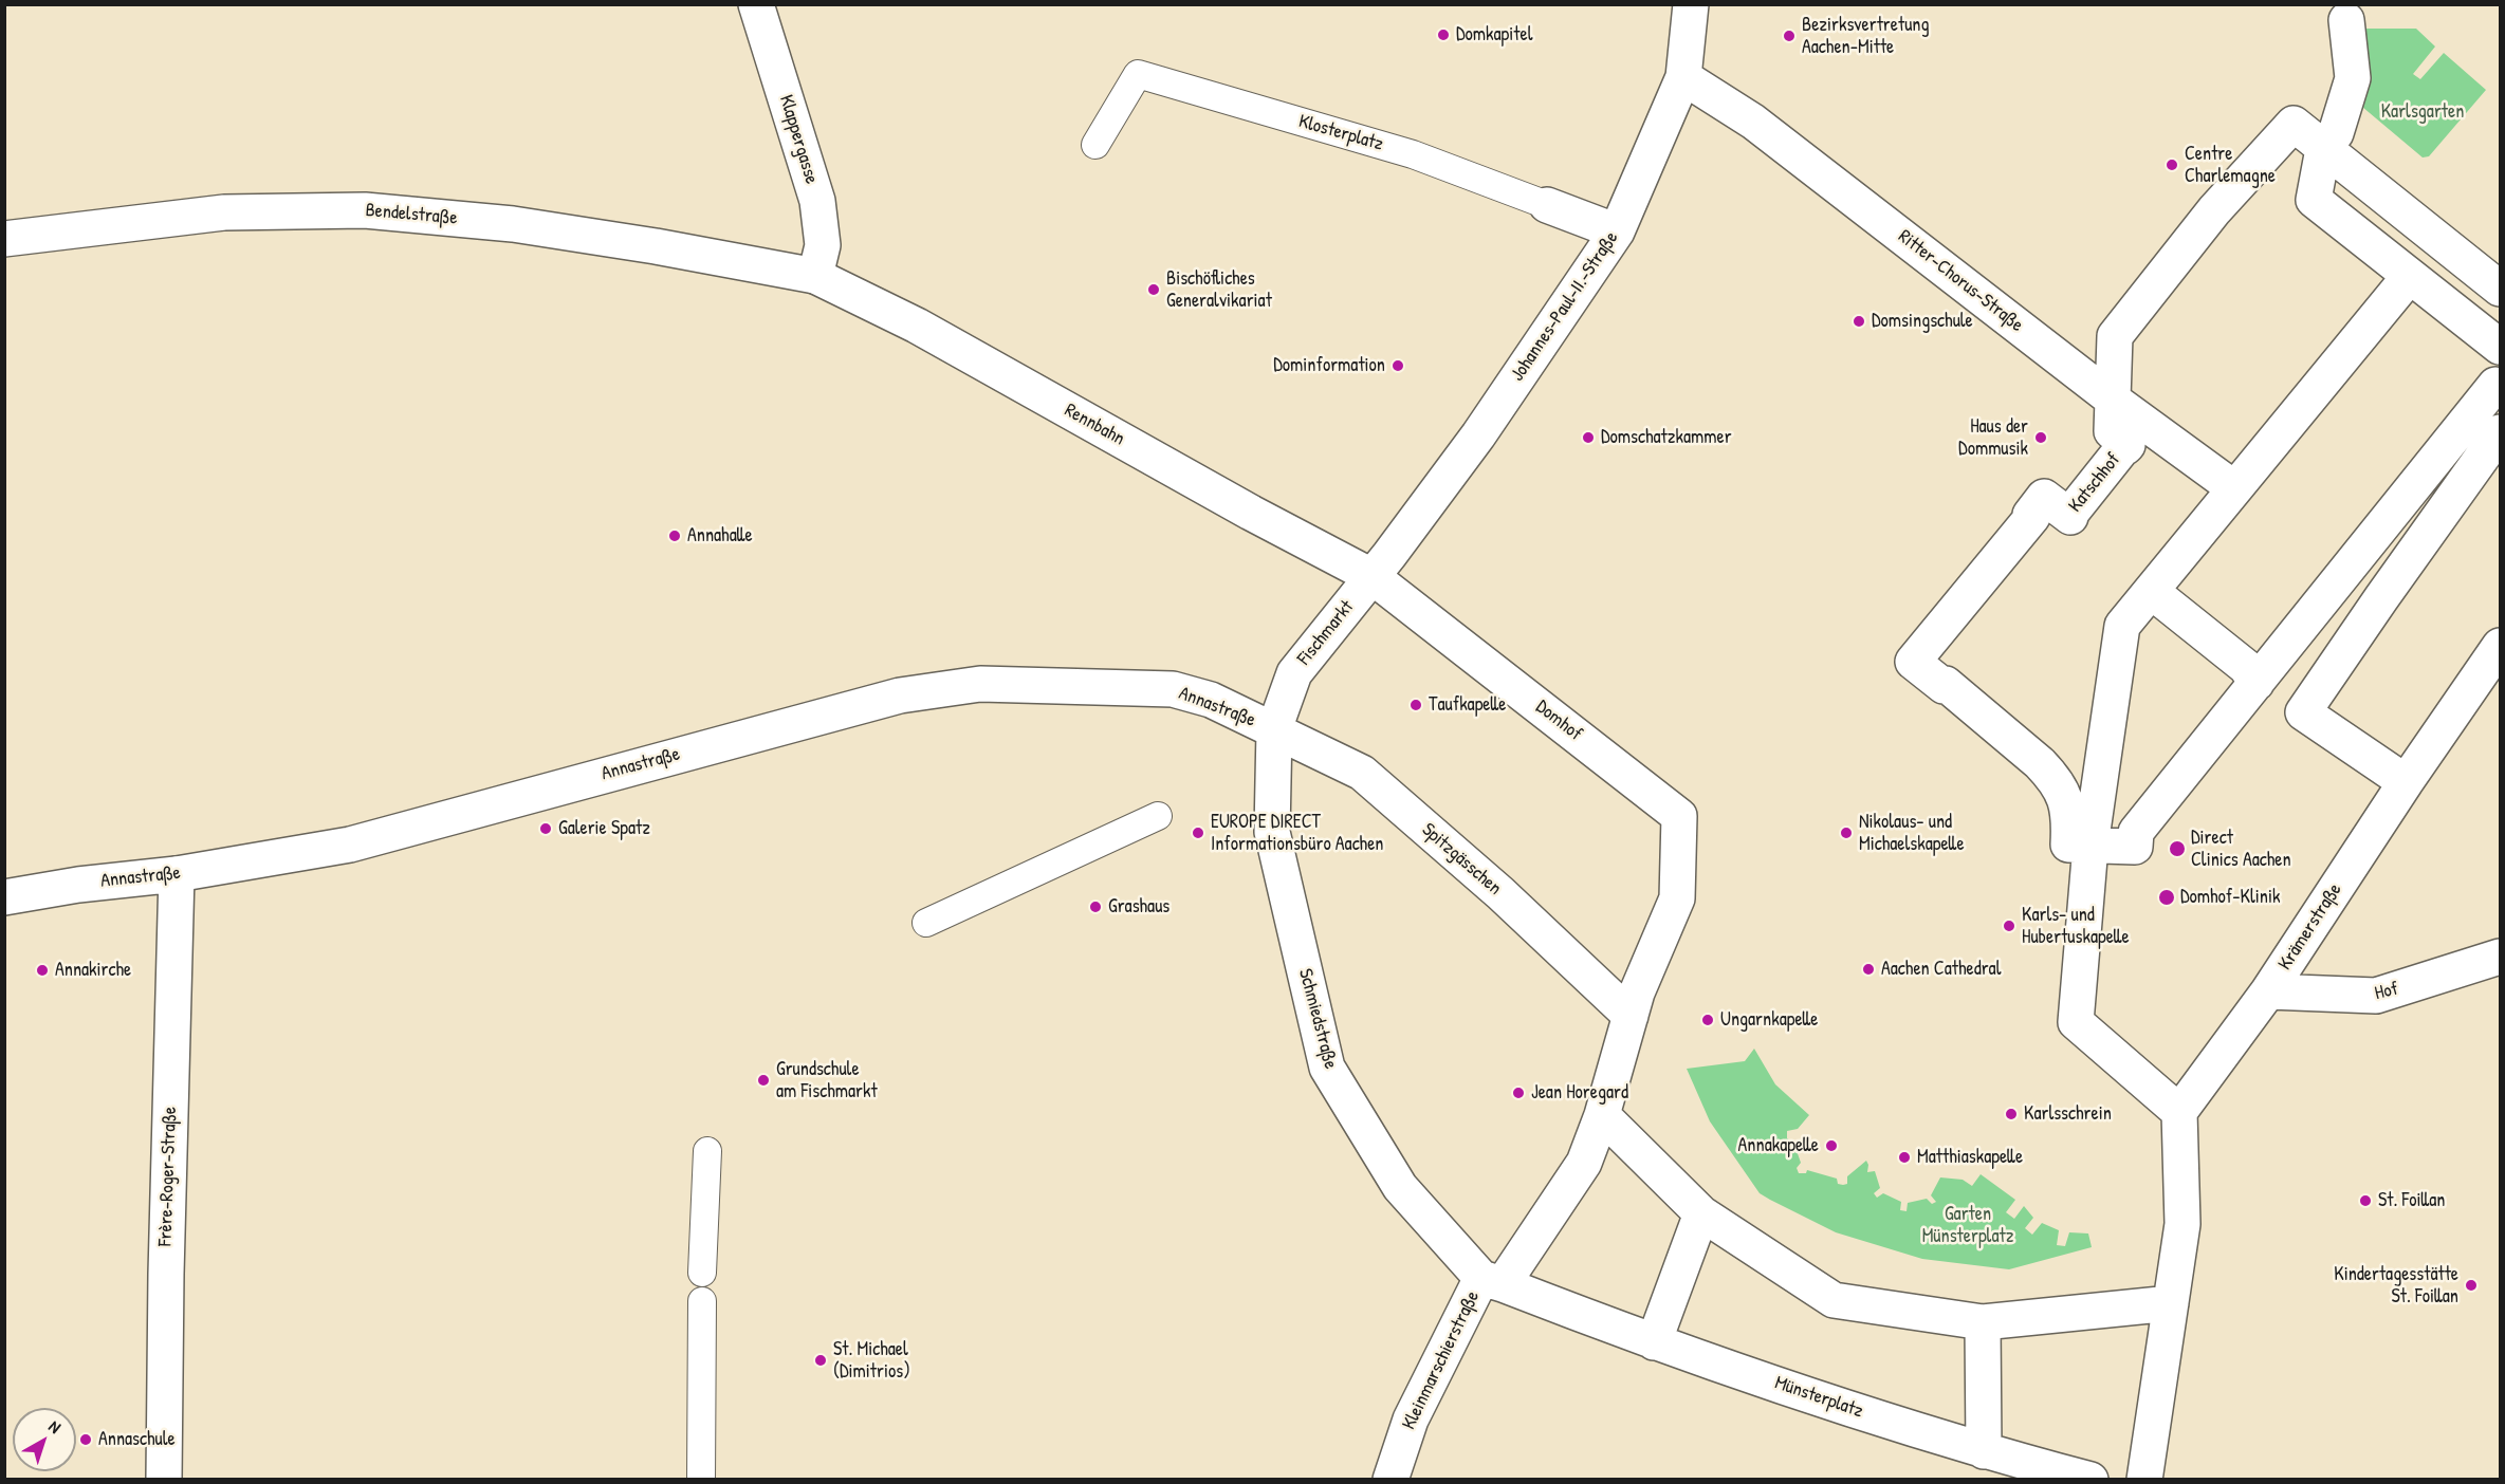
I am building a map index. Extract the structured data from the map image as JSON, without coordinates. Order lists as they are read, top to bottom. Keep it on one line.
{"streets":{"street":["Klosterplatz","Klappergasse","Bendelstraße","Ritter-Chorus-Straße","Johannes-Paul-II.-Straße","Rennbahn","Katschhof","Fischmarkt","Annastraße","Domhof","Spitzgässchen","Krämerstraße","Hof","Schmiedstraße","Frère-Roger-Straße","Kleinmarschierstraße","Münsterplatz"]},"crossings":[["Klosterplatz","Johannes-Paul-II.-Straße"],["Klappergasse","Bendelstraße"],["Klappergasse","Rennbahn"],["Bendelstraße","Rennbahn"],["Ritter-Chorus-Straße","Johannes-Paul-II.-Straße"],["Ritter-Chorus-Straße","Katschhof"],["Johannes-Paul-II.-Straße","Rennbahn"],["Johannes-Paul-II.-Straße","Fischmarkt"],["Johannes-Paul-II.-Straße","Domhof"],["Rennbahn","Fischmarkt"],["Rennbahn","Domhof"],["Fischmarkt","Annastraße"],["Fischmarkt","Domhof"],["Fischmarkt","Spitzgässchen"],["Fischmarkt","Schmiedstraße"],["Annastraße","Spitzgässchen"],["Annastraße","Schmiedstraße"],["Annastraße","Frère-Roger-Straße"],["Domhof","Spitzgässchen"],["Spitzgässchen","Schmiedstraße"],["Krämerstraße","Hof"],["Schmiedstraße","Kleinmarschierstraße"],["Schmiedstraße","Münsterplatz"],["Kleinmarschierstraße","Münsterplatz"]],"parks":["Karlsgarten","Garten Münsterplatz"],"places":["Domkapitel","Bezirksvertretung Aachen-Mitte","Centre Charlemagne","Bischöfliches Generalvikariat","Domsingschule","Dominformation","Domschatzkammer","Haus der Dommusik","Annahalle","Taufkapelle","Galerie Spatz","EUROPE DIRECT Informationsbüro Aachen","Nikolaus- und Michaelskapelle","Direct Clinics Aachen","Domhof-Klinik","Grashaus","Karls- und Hubertuskapelle","Aachen Cathedral","Annakirche","Ungarnkapelle","Grundschule am Fischmarkt","Jean Horegard","Karlsschrein","Annakapelle","Matthiaskapelle","St. Foillan","Kindertagesstätte St. Foillan","St. Michael (Dimitrios)","Annaschule"],"north":"top right"}
